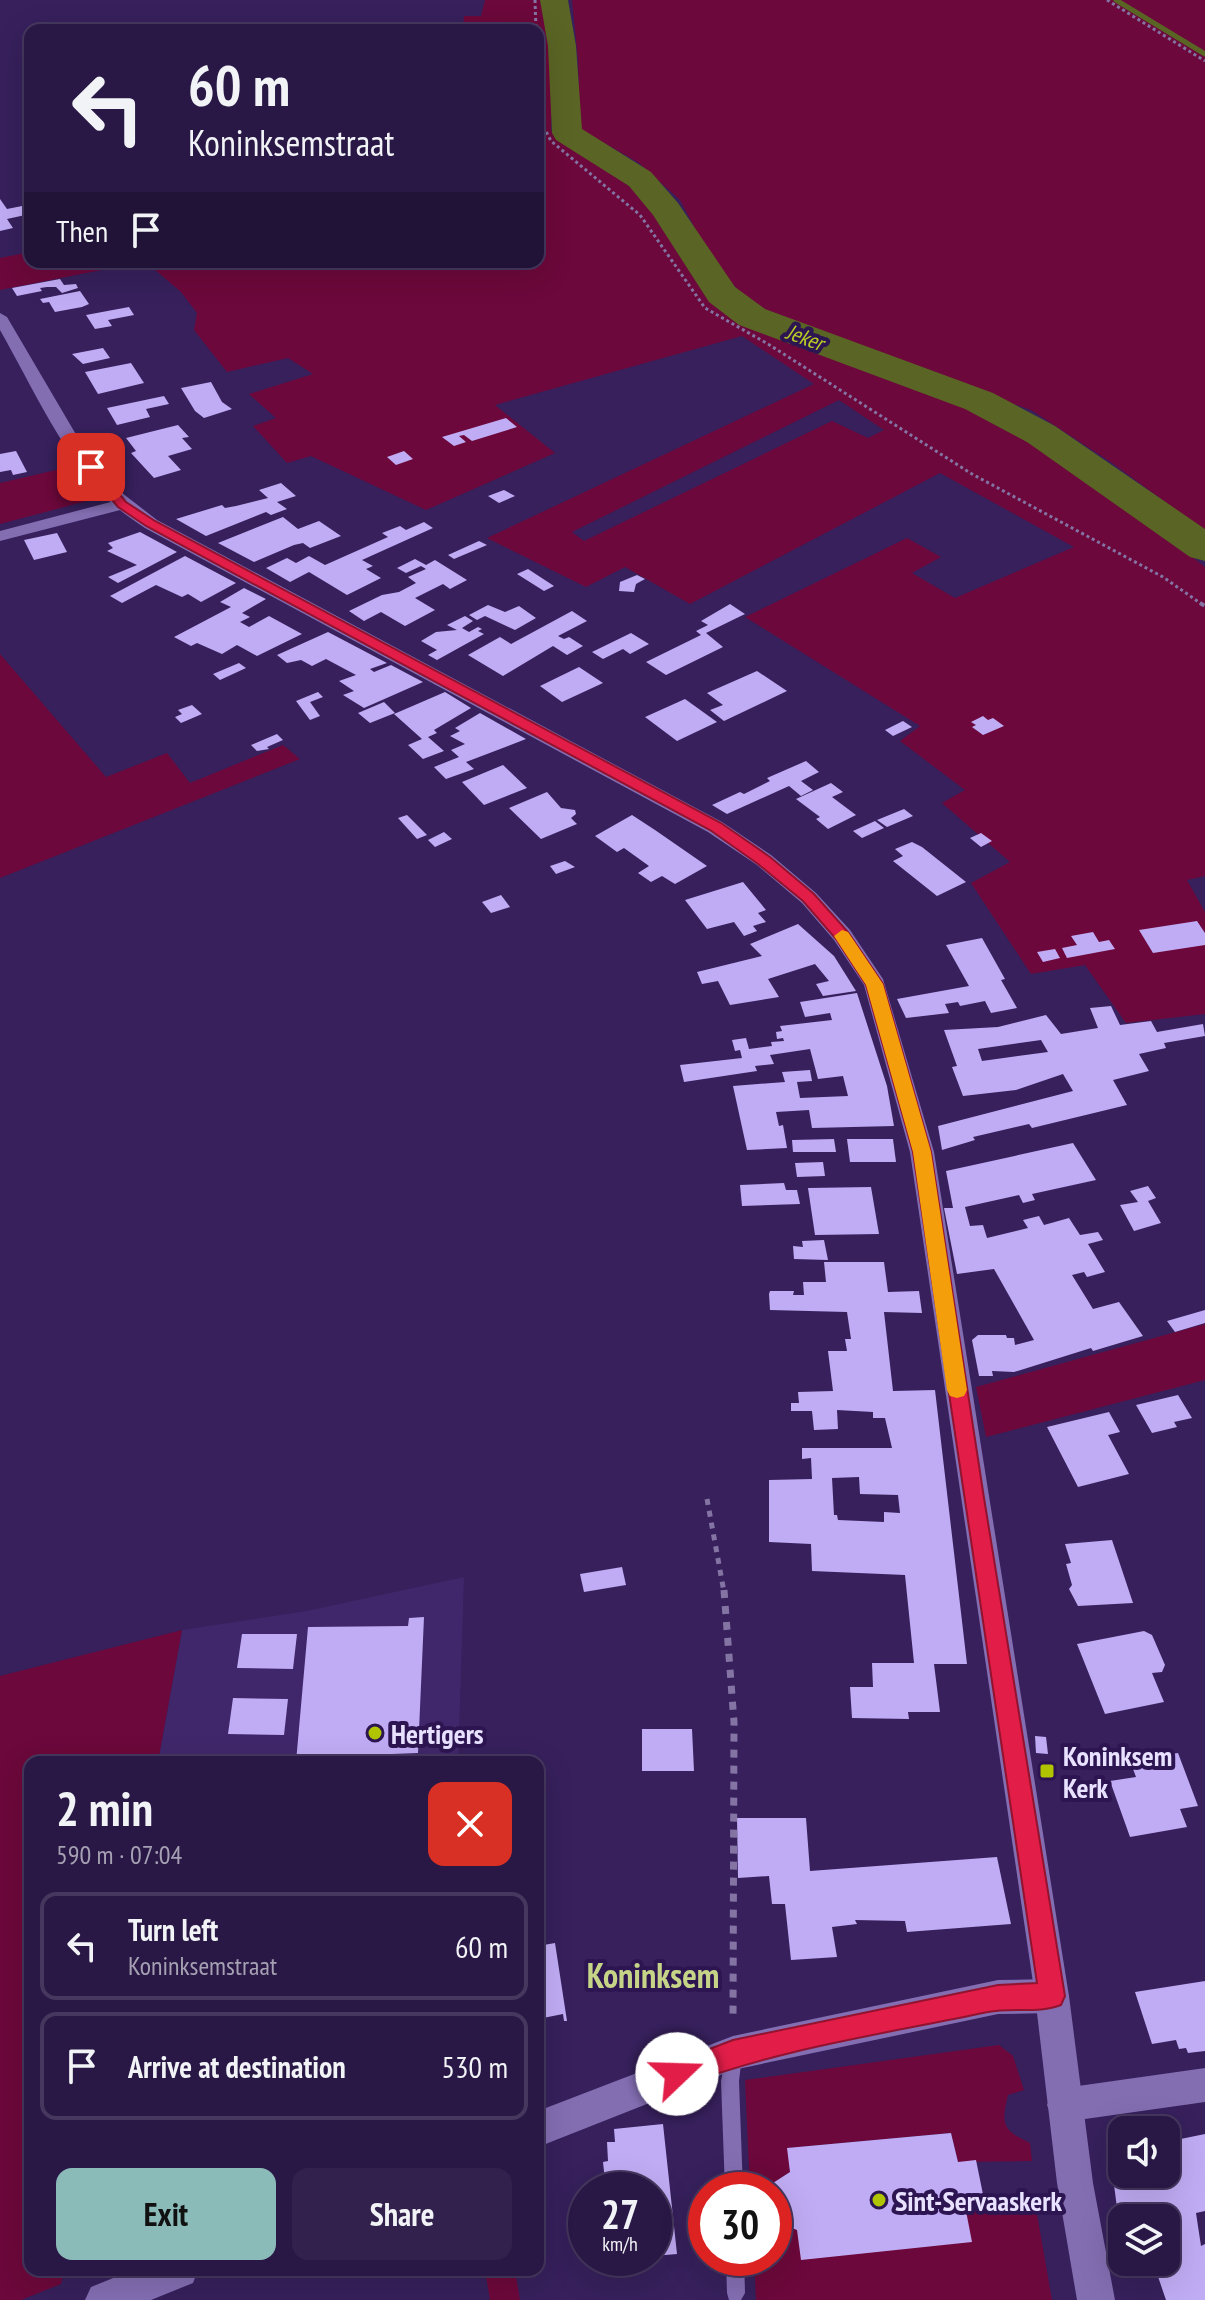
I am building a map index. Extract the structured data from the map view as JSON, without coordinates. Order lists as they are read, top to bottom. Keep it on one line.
{"districts":["Koninksem"],"water":["Jeker"],"places":{"other":["Hertigers","Sint-Servaaskerk"],"transit":["Koninksem Kerk"]},"page":{"turn":["60 m","Koninksemstraat"],"then":"Then","heading":["2 min","590 m · 07:04"],"list":[{"name":"Turn left","note":"Koninksemstraat","value":"60 m"},{"name":"Arrive at destination","value":"530 m"}],"buttons":["Exit","Share"],"speed":"27 km/h","limit":"30"}}
